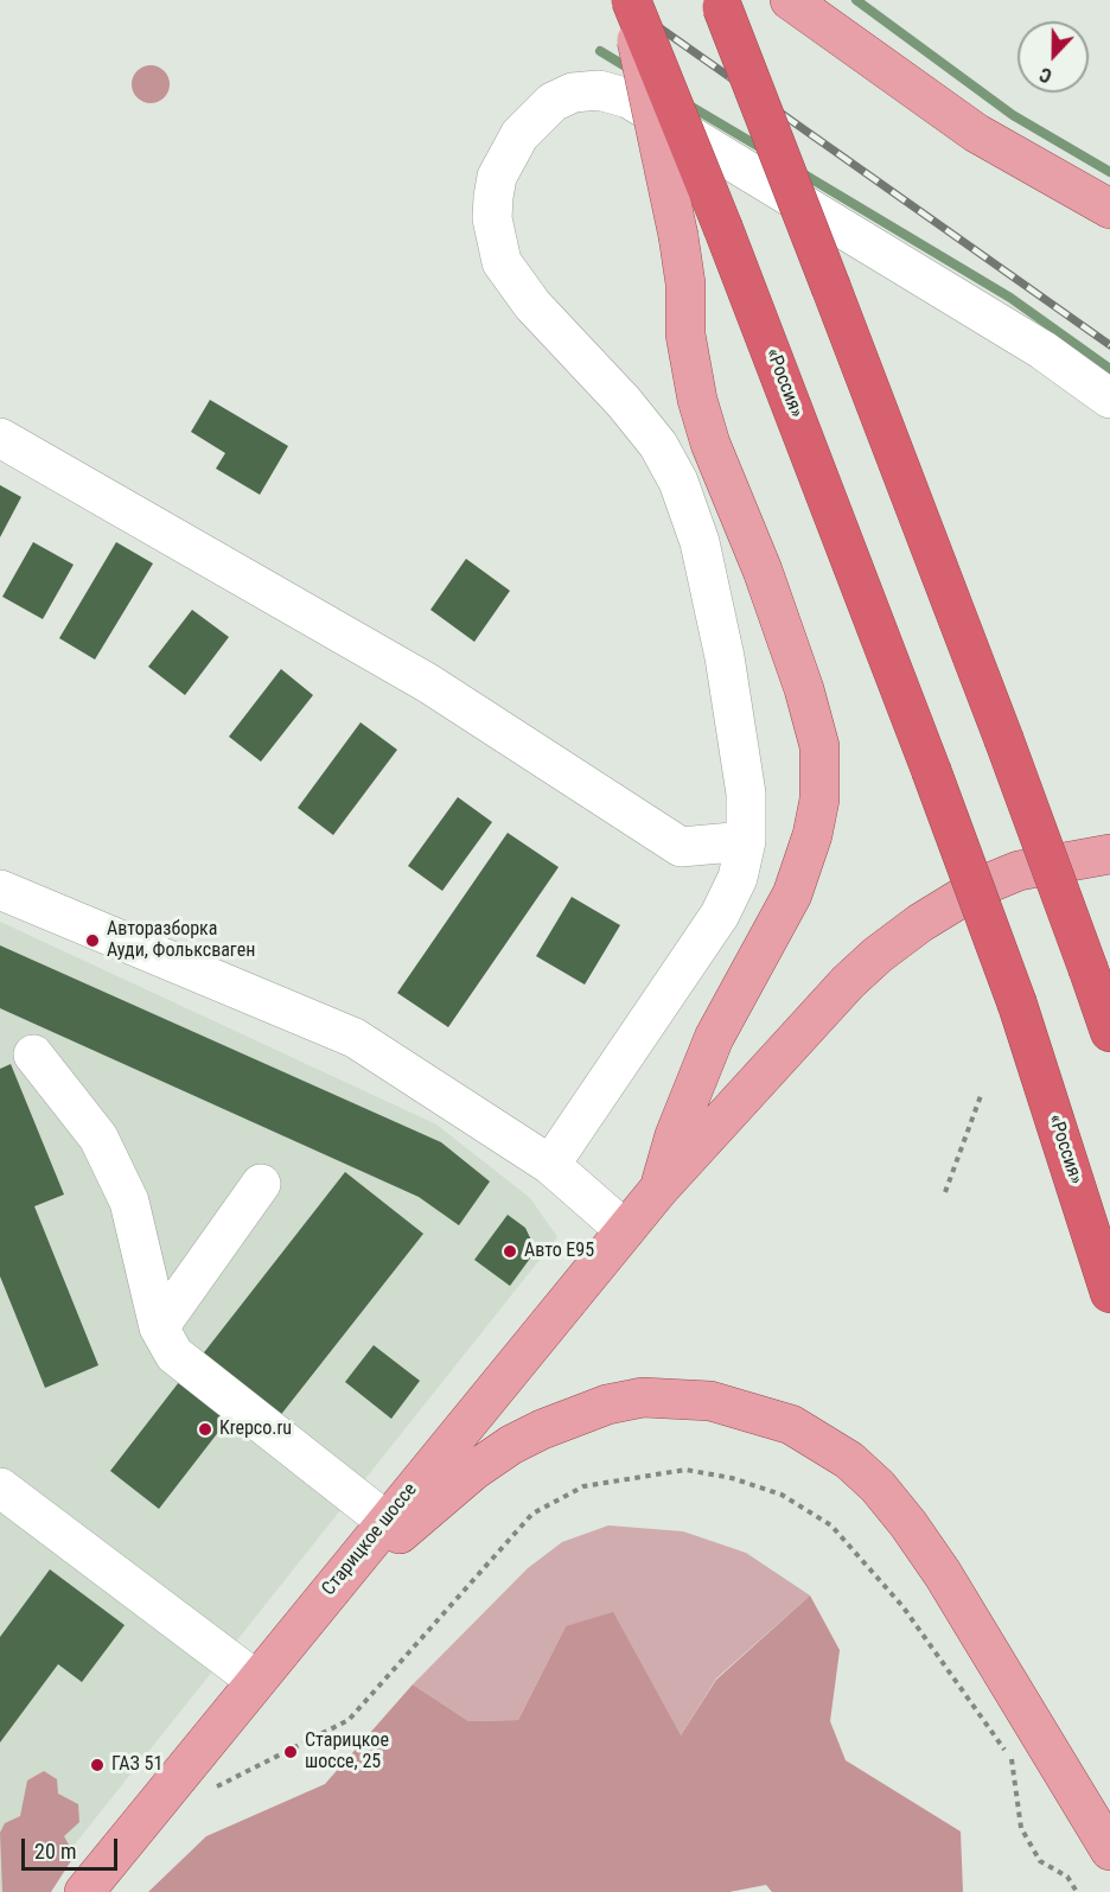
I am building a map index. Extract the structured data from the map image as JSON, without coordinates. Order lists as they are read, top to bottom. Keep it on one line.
{"streets":{"highway":["«Россия»"],"main road":["Старицкое шоссе"]},"places":["Авторазборка Ауди, Фольксваген","Авто E95","Krepco.ru","Старицкое шоссе, 25","ГАЗ 51"],"scale_bar":"20 m","north":"bottom"}
